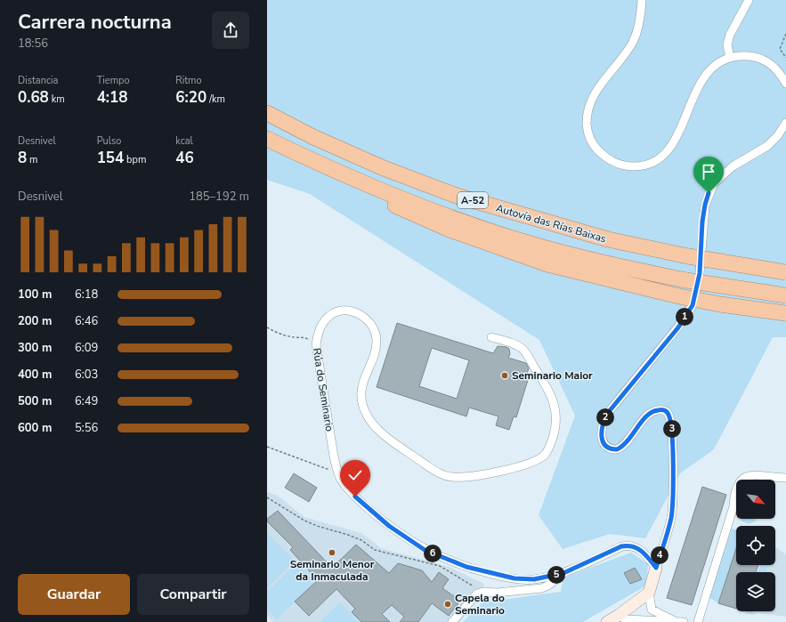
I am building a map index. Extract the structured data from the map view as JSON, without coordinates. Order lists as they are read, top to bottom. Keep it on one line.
{"streets":{"highway":["A-52","Autovía das Rías Baixas"],"street":["Rúa do Seminario"]},"places":["Seminario Maior","Seminario Menor da Inmaculada","Capela do Seminario"],"north":"bottom right","page":{"heading":["Carrera nocturna","18:56"],"stats":[["Distancia","0.68 km"],["Tiempo","4:18"],["Ritmo","6:20 /km"],["Desnivel","8 m"],["Pulso","154 bpm"],["kcal","46"]],"chart":["Desnivel","185–192 m"],"list":[{"name":"100 m","note":"6:18"},{"name":"200 m","note":"6:46"},{"name":"300 m","note":"6:09"},{"name":"400 m","note":"6:03"},{"name":"500 m","note":"6:49"},{"name":"600 m","note":"5:56"}],"pins":["1","2","3","6","4","5"],"buttons":["Guardar","Compartir"]}}
